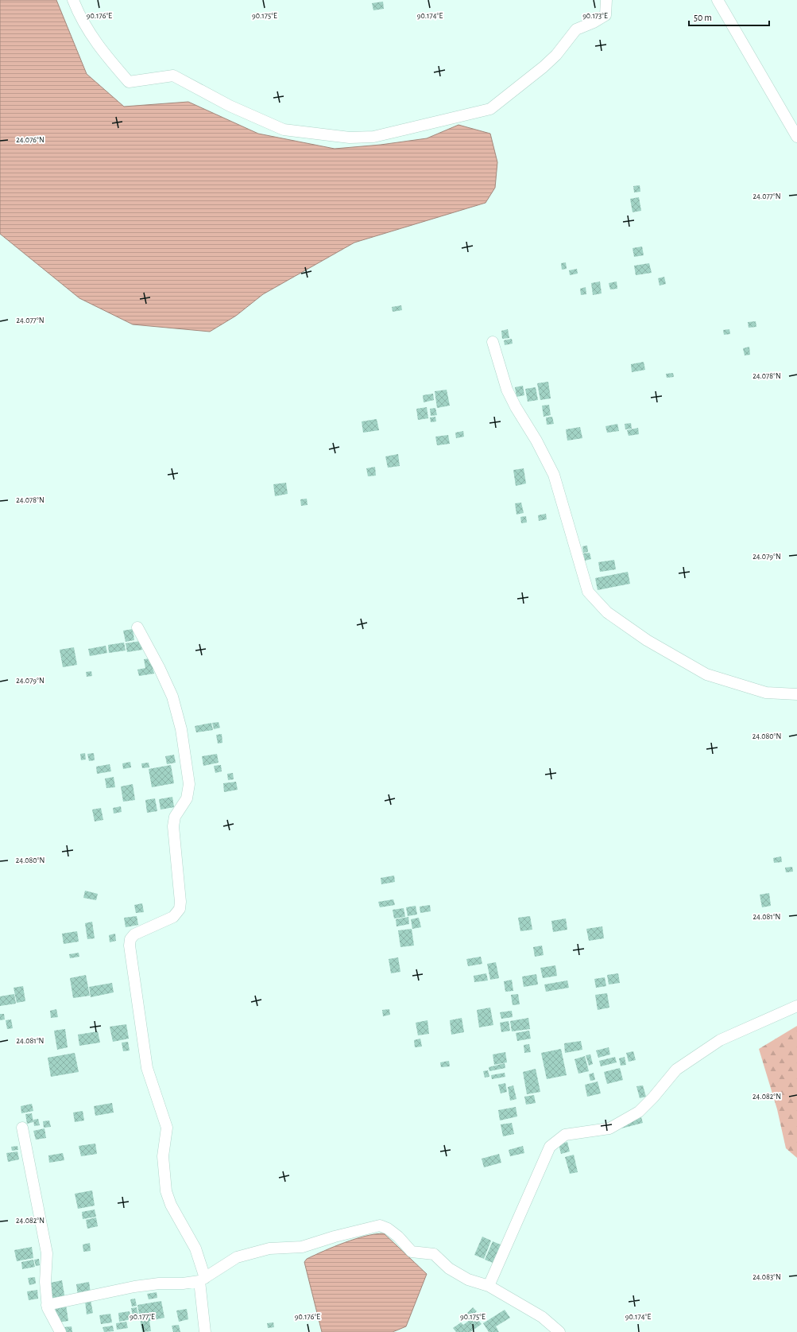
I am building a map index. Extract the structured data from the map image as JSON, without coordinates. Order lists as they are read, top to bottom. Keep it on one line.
{"scale_bar":"50 m","coordinates":["90.173°E","90.176°E","90.175°E","90.174°E","24.076°N","24.077°N","24.078°N","24.079°N","24.080°N","24.081°N","24.082°N","24.083°N","90.177°E"]}
